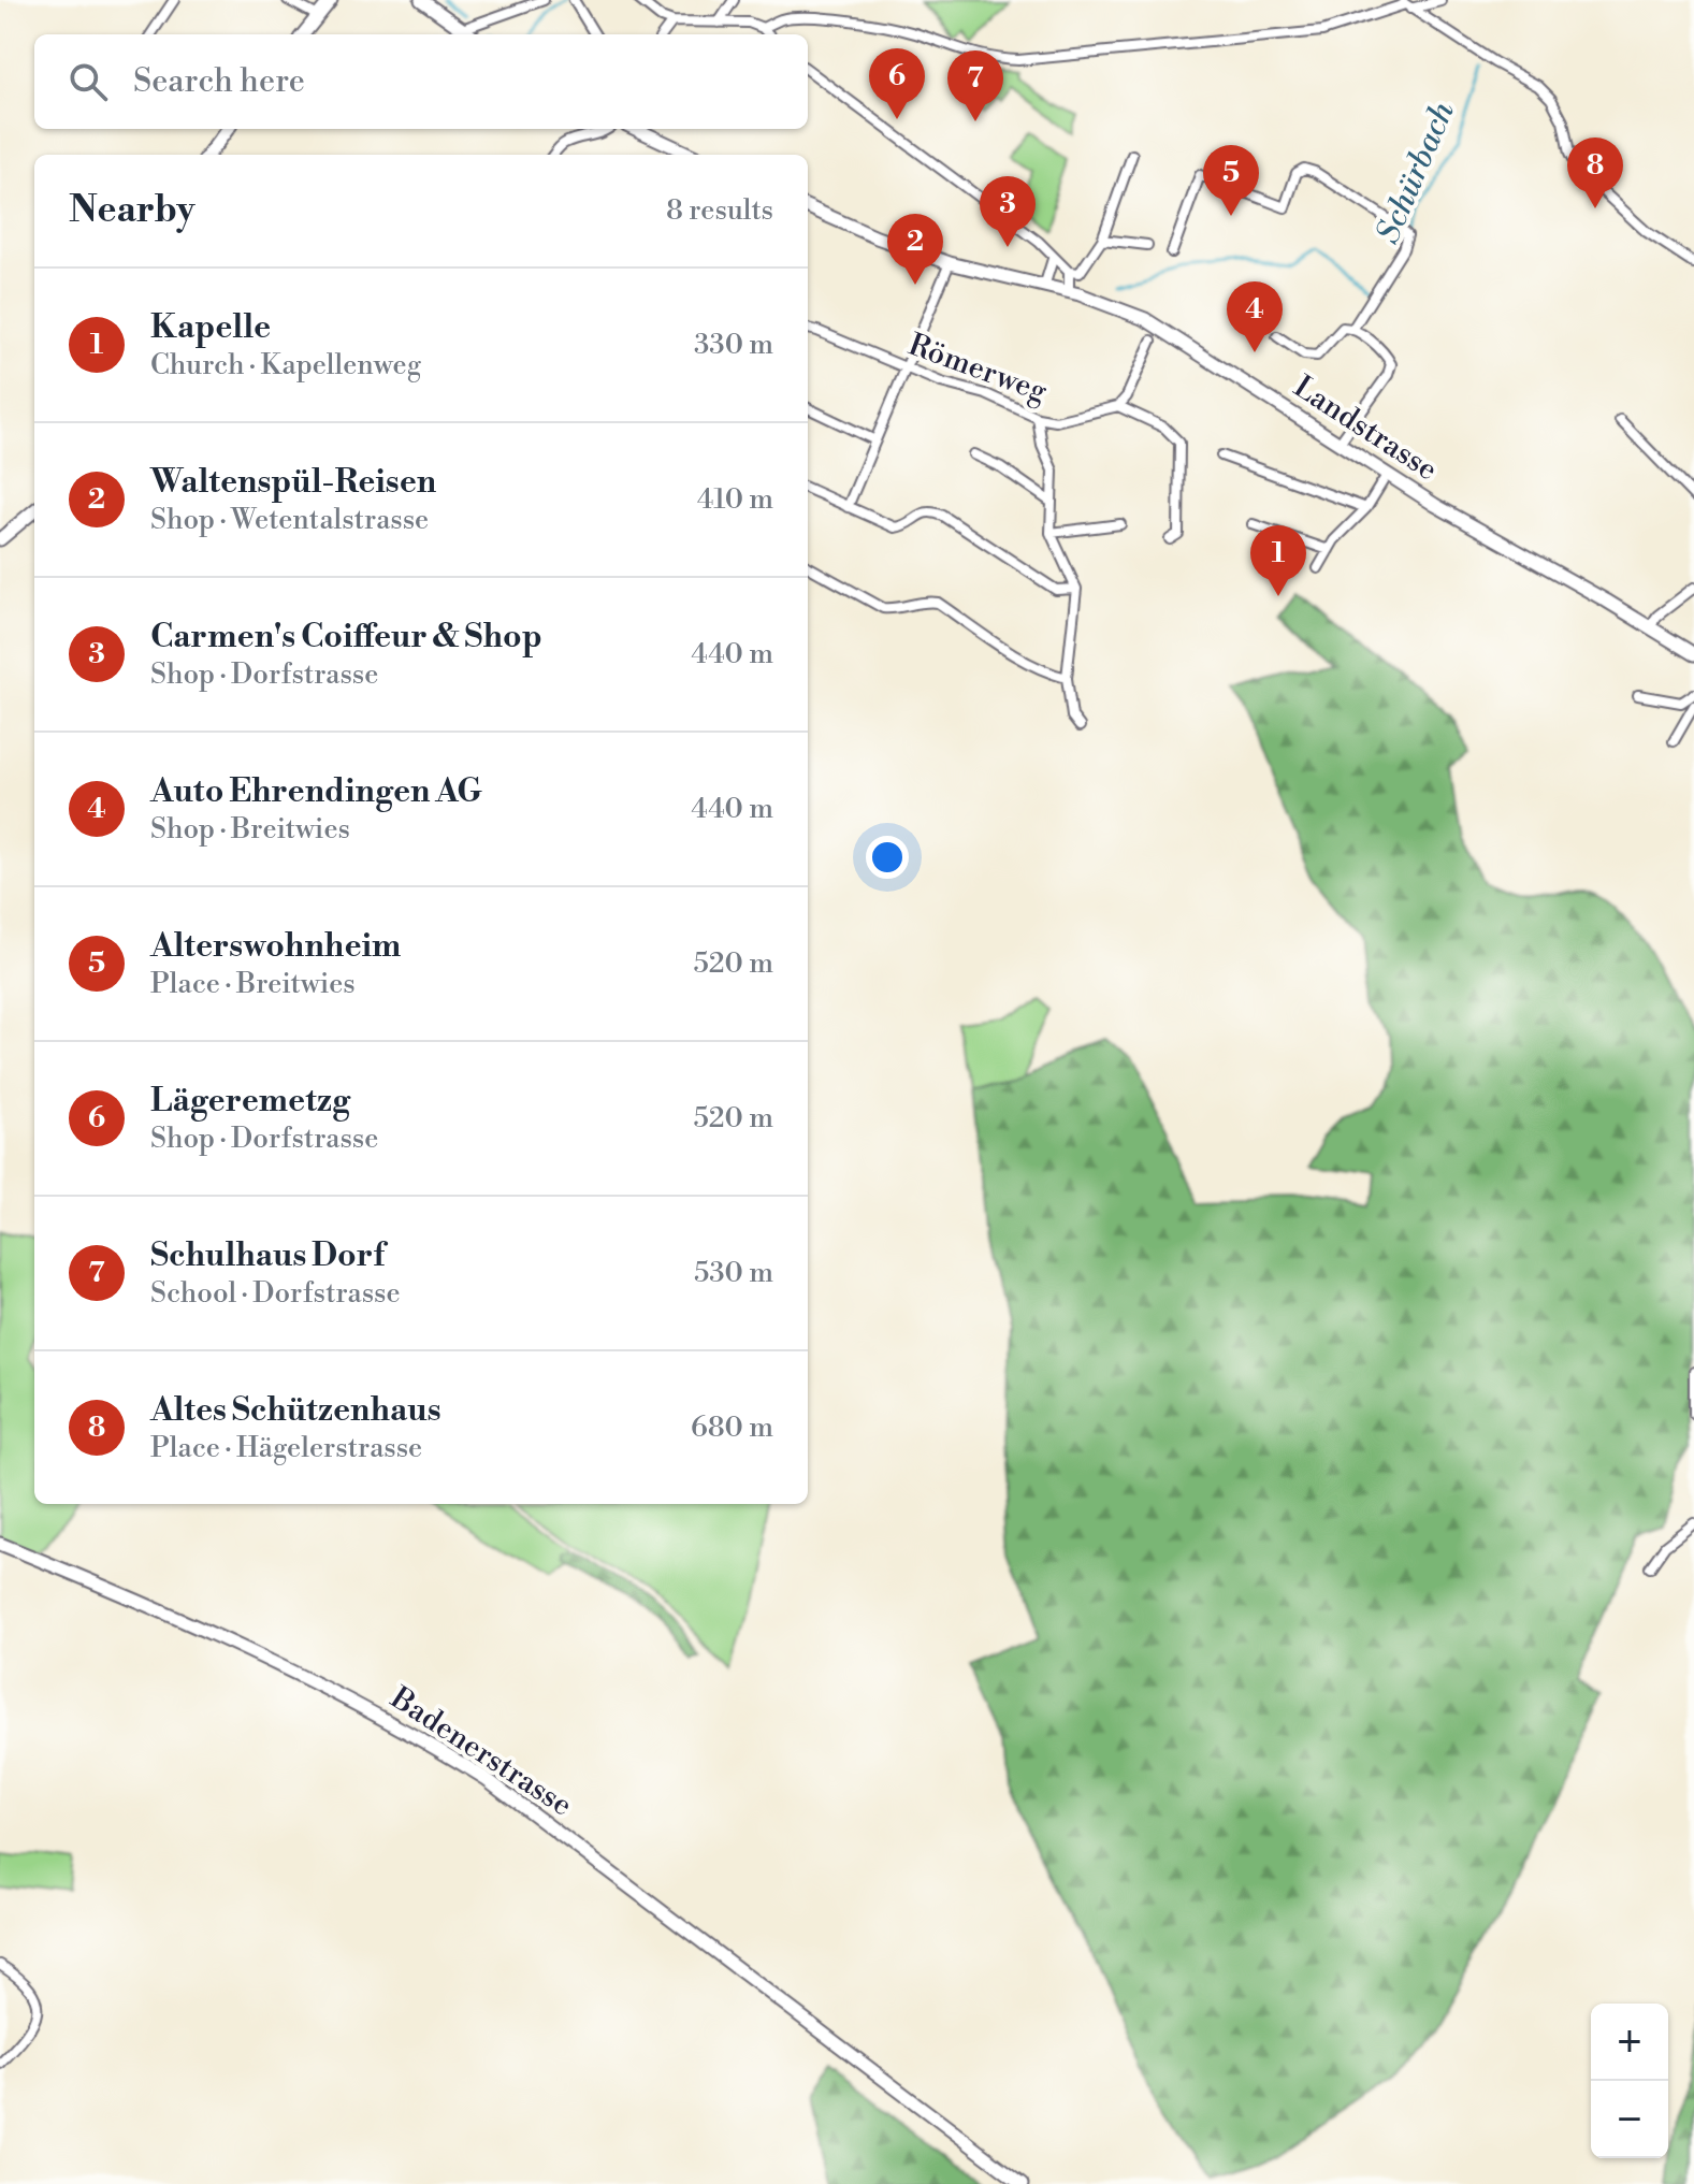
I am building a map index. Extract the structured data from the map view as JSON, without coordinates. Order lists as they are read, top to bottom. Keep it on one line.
{"streets":{"street":["Römerweg","Landstrasse","Badenerstrasse"]},"water":["Schürbach"],"page":{"search":"Search here","pins":["6","7","8","5","3","2","4","1"],"heading":["Nearby","8 results"],"list":[{"mark":"1","name":"Kapelle","note":"Church · Kapellenweg","value":"330 m"},{"mark":"2","name":"Waltenspül-Reisen","note":"Shop · Wetentalstrasse","value":"410 m"},{"mark":"3","name":"Carmen's Coiffeur & Shop","note":"Shop · Dorfstrasse","value":"440 m"},{"mark":"4","name":"Auto Ehrendingen AG","note":"Shop · Breitwies","value":"440 m"},{"mark":"5","name":"Alterswohnheim","note":"Place · Breitwies","value":"520 m"},{"mark":"6","name":"Lägeremetzg","note":"Shop · Dorfstrasse","value":"520 m"},{"mark":"7","name":"Schulhaus Dorf","note":"School · Dorfstrasse","value":"530 m"},{"mark":"8","name":"Altes Schützenhaus","note":"Place · Hägelerstrasse","value":"680 m"}],"map_buttons":["+","−"]}}
